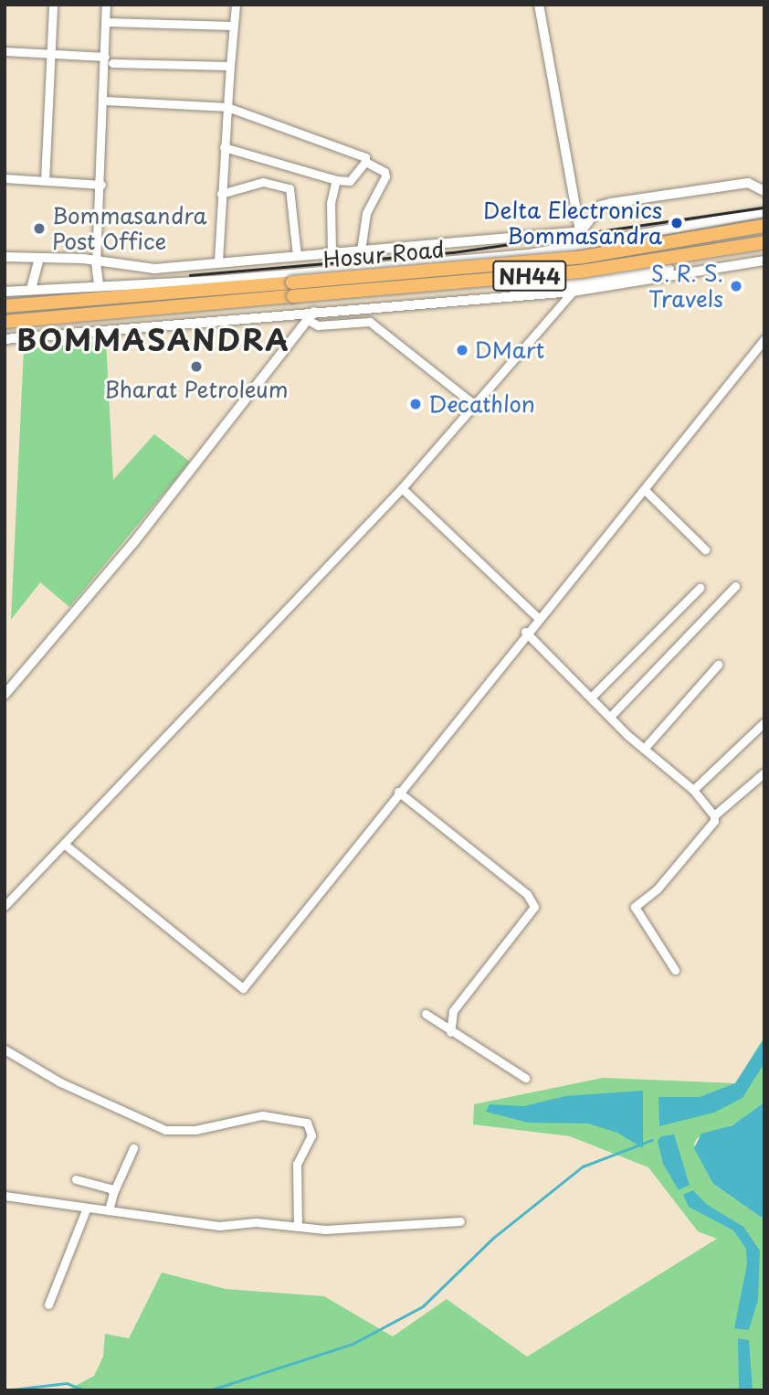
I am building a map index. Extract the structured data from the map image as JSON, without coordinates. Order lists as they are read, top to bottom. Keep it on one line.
{"streets":{"highway":["Hosur Road","NH44"]},"districts":["BOMMASANDRA"],"places":["Delta Electronics Bommasandra","Bommasandra Post Office","S. R. S. Travels","DMart","Bharat Petroleum","Decathlon"]}
